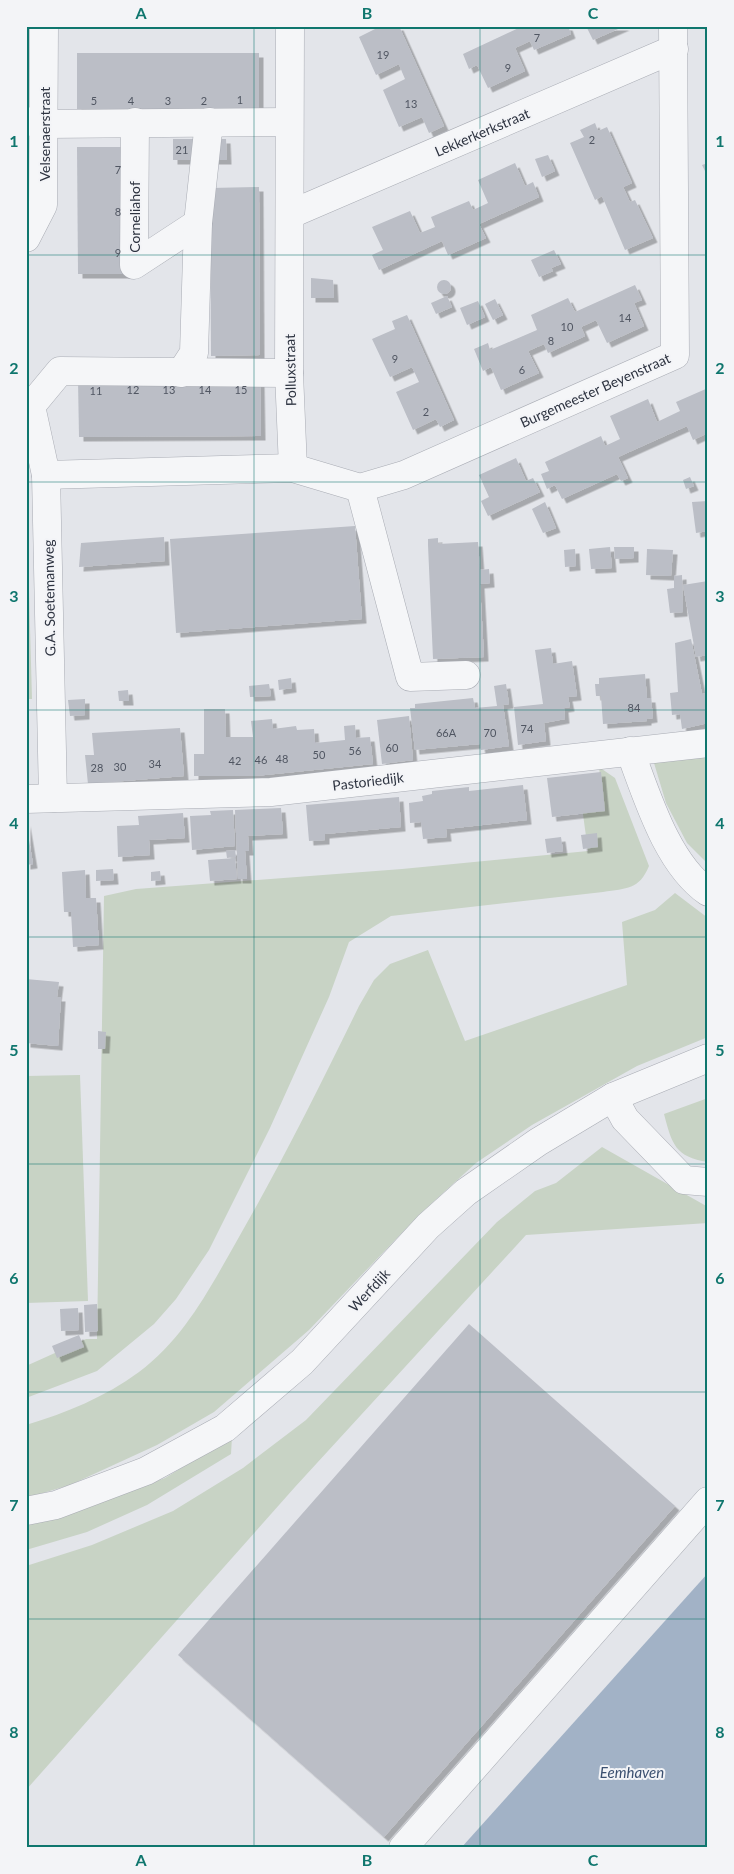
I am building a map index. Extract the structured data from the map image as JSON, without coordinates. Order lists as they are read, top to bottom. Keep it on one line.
{"streets":{"street":["Lekkerkerkstraat","Velsenaerstraat","Corneliahof","Polluxstraat","Burgemeester Beyenstraat","G.A. Soetemanweg","Pastoriedijk","Werfdijk"]},"crossings":[["Lekkerkerkstraat","Polluxstraat"],["Lekkerkerkstraat","Burgemeester Beyenstraat"],["G.A. Soetemanweg","Pastoriedijk"]],"water":["Eemhaven"],"house_numbers":["7","19","9","1","5","4","3","2","13","2","21","7","8","9","14","10","8","9","6","12","13","14","15","11","2","84","74","66A","70","60","56","50","48","46","42","34","30","28"],"grid":{"columns":["A","B","C"],"rows":["1","2","3","4","5","6","7","8"]}}
